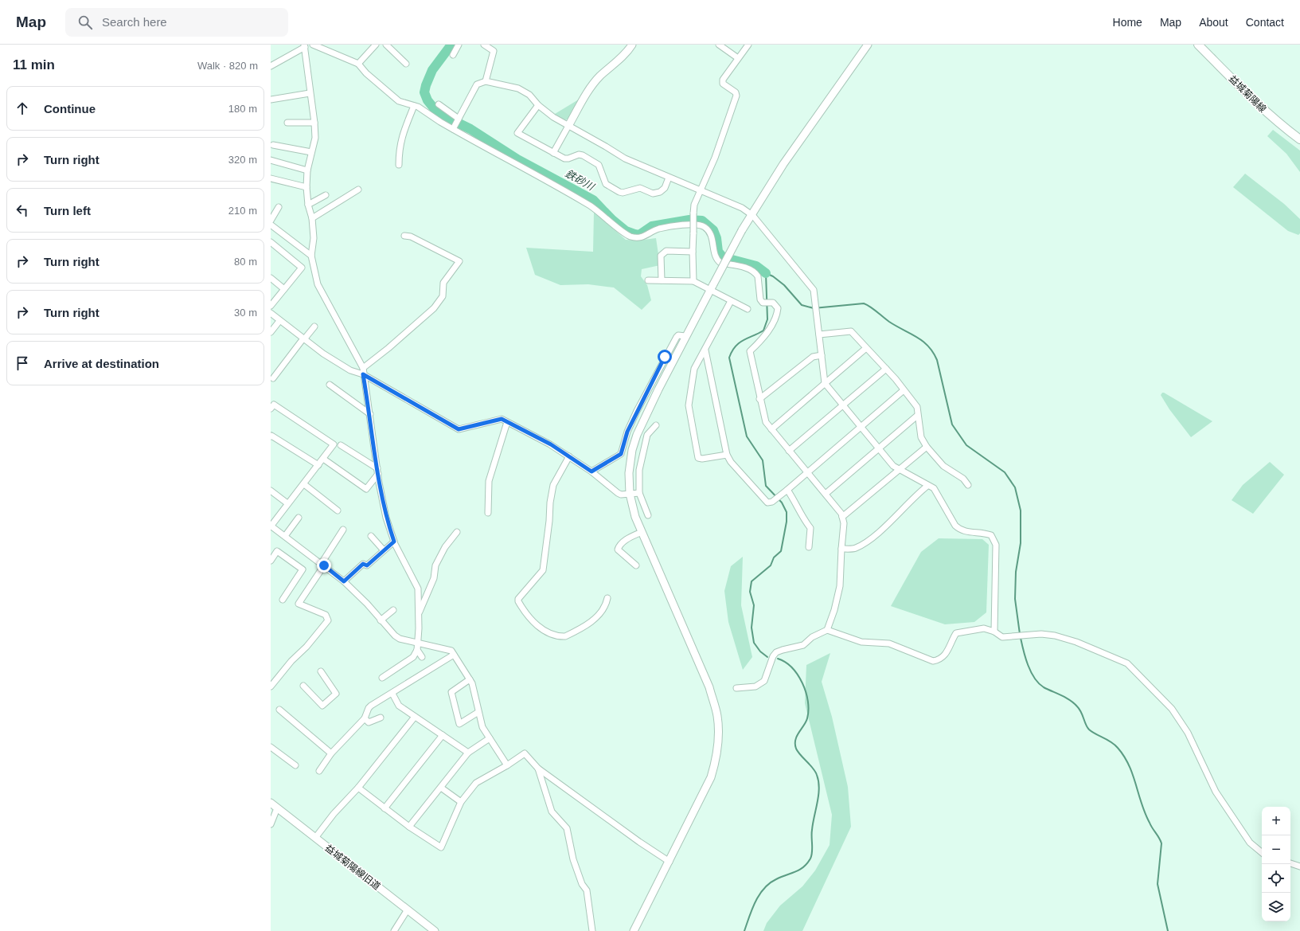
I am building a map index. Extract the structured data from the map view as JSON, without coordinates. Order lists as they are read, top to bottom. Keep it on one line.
{"streets":{"main road":["益城菊陽線"],"street":["益城菊陽線旧道"]},"water":["鉄砂川"],"page":{"header":"Map","search":"Search here","nav":["Home","Map","About","Contact"],"heading":["11 min","Walk · 820 m"],"list":[["Continue","180 m"],["Turn right","320 m"],["Turn left","210 m"],["Turn right","80 m"],["Turn right","30 m"],"Arrive at destination"],"map_buttons":["+","−"]}}
